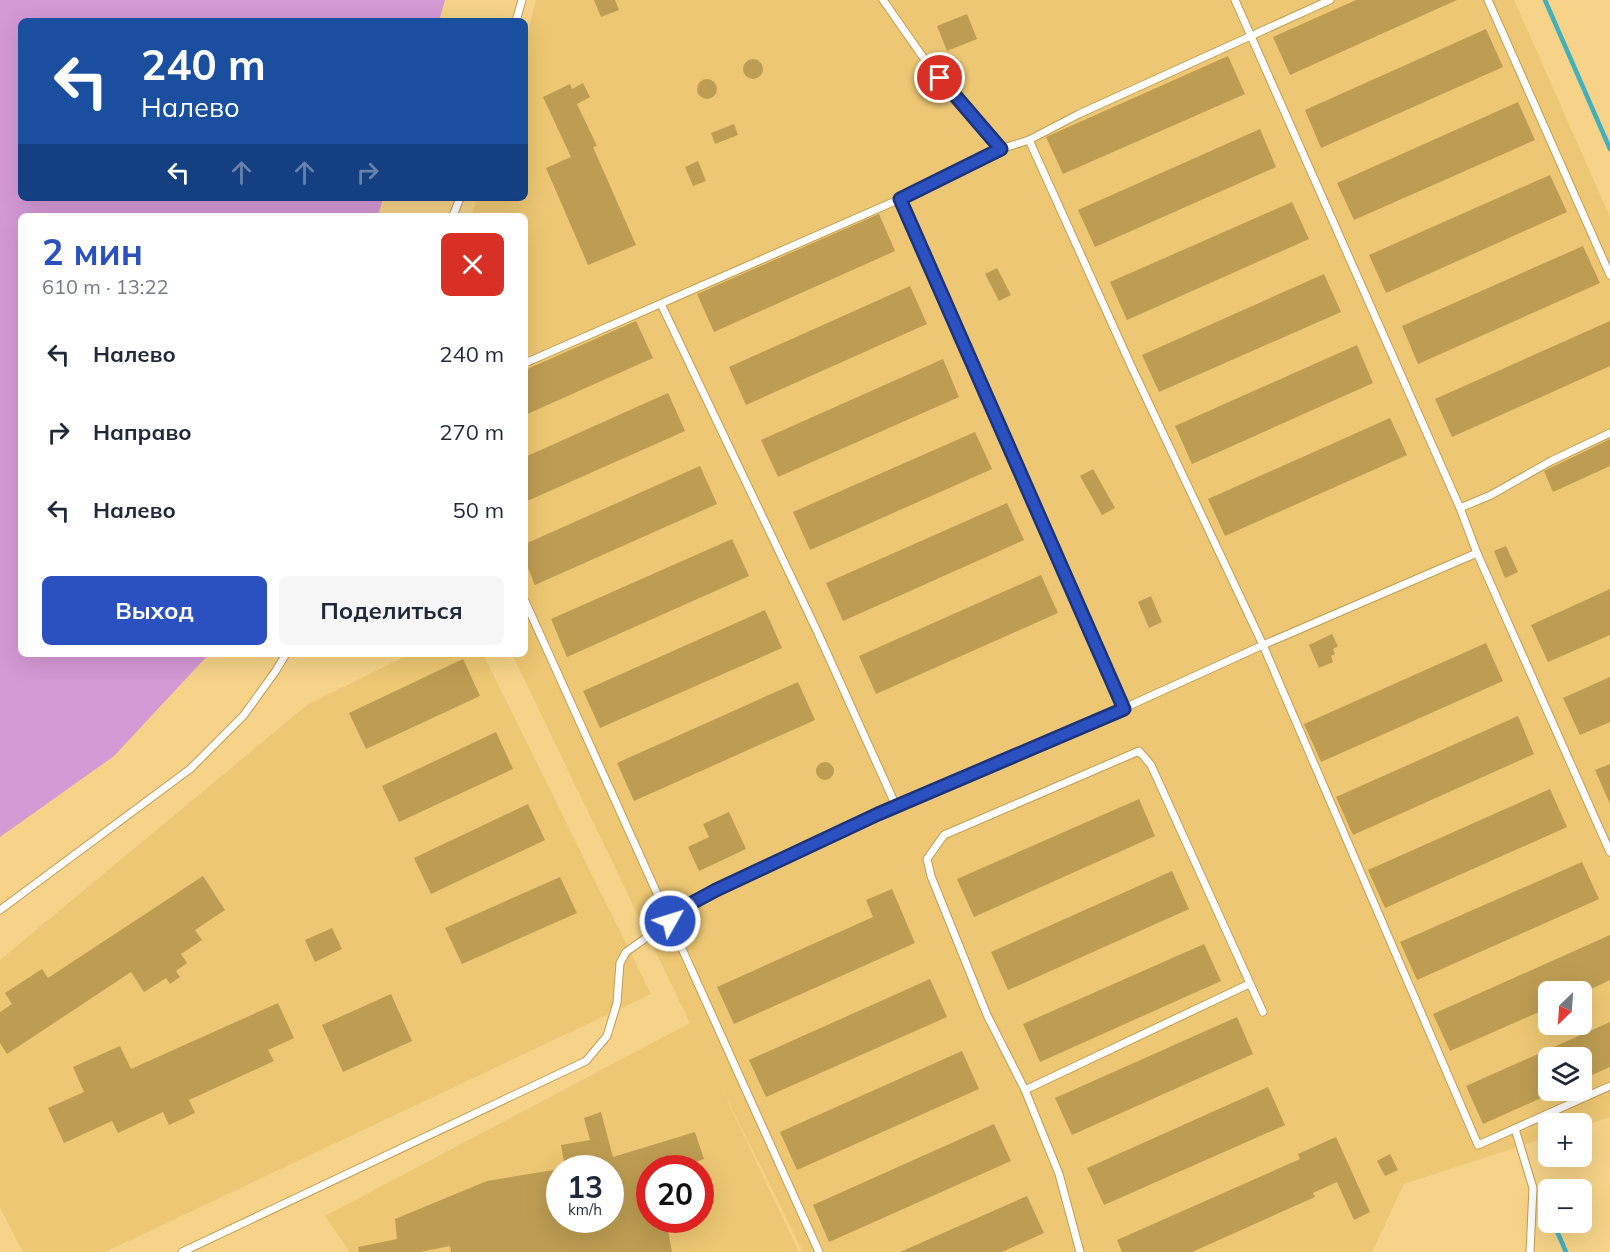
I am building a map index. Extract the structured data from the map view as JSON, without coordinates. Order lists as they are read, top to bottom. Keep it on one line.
{"north":"bottom left","page":{"turn":["240 m","Налево"],"heading":["2 мин","610 m · 13:22"],"list":[{"name":"Налево","value":"240 m"},{"name":"Направо","value":"270 m"},{"name":"Налево","value":"50 m"}],"buttons":["Выход","Поделиться"],"map_buttons":["+","−"],"speed":"13 km/h","limit":"20"}}
